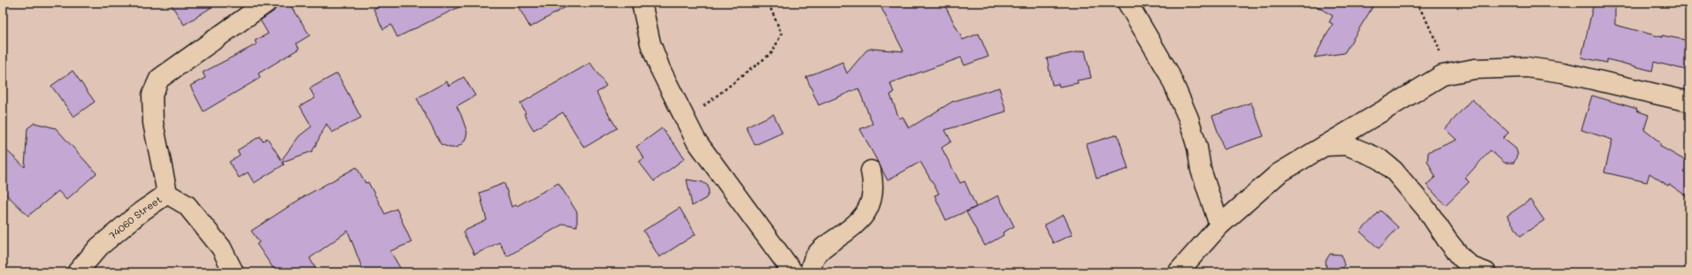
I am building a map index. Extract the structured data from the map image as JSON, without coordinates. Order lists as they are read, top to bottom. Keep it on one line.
{"streets":{"street":["74060 Street"]}}
